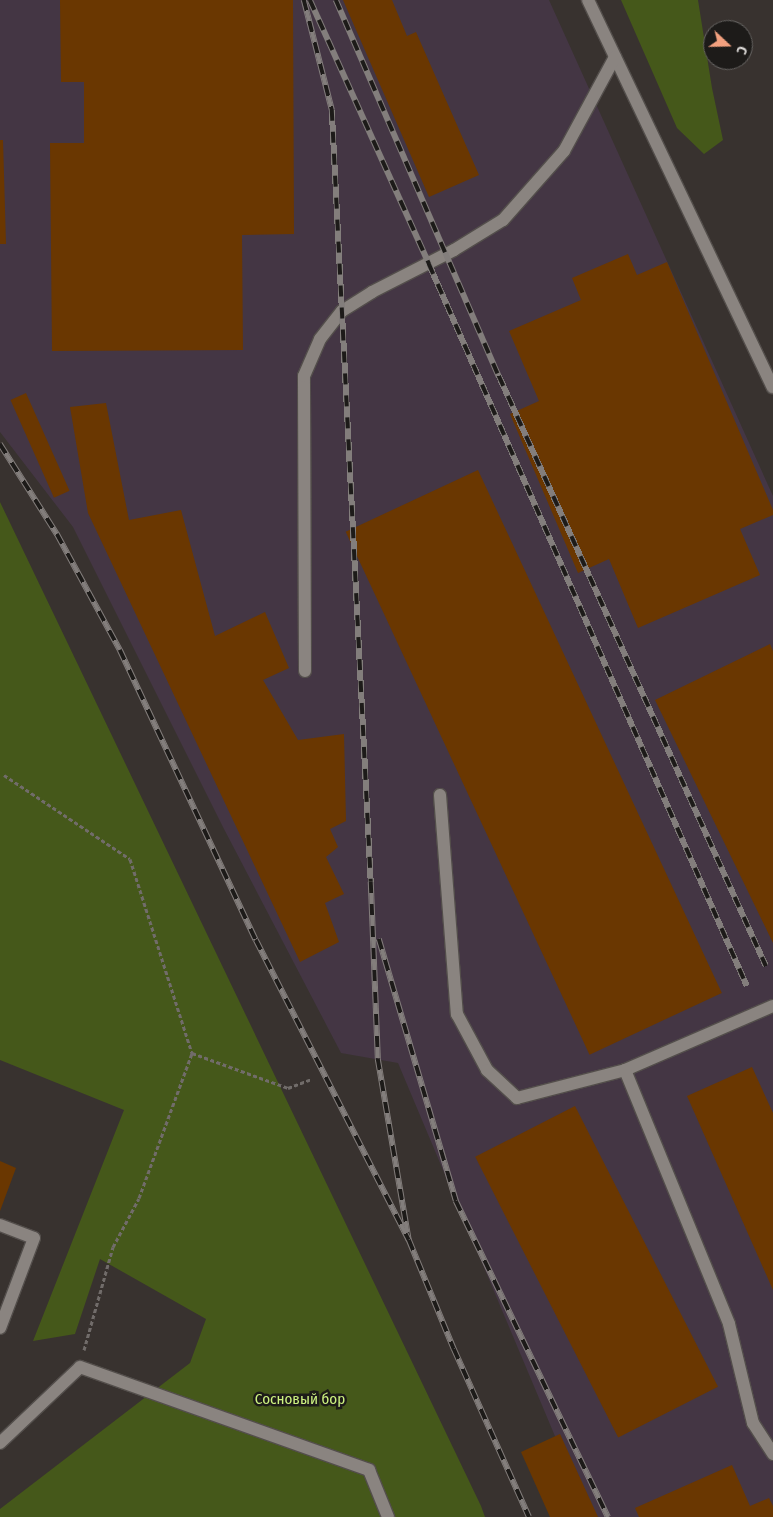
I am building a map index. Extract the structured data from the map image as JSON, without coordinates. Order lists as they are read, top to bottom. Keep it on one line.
{"parks":["Сосновый бор"],"north":"right"}
